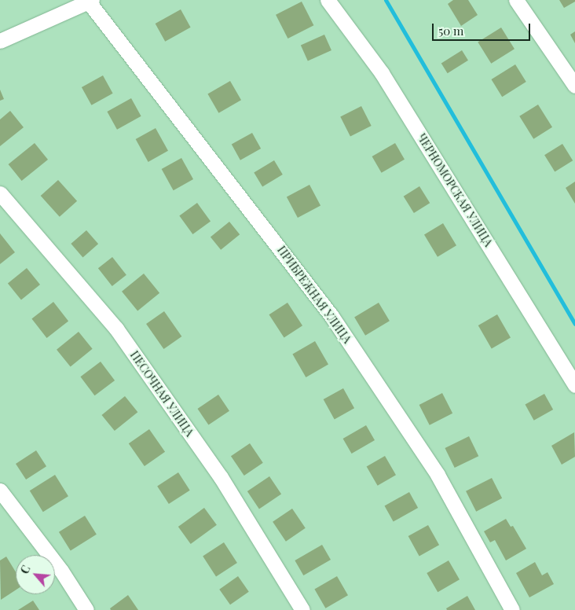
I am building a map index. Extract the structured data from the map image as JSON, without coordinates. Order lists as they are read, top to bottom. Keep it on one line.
{"streets":{"street":["ЧЕРНОМОРСКАЯ УЛИЦА","ПРИБРЕЖНАЯ УЛИЦА","ПЕСОЧНАЯ УЛИЦА"]},"scale_bar":"50 m","north":"top left"}
